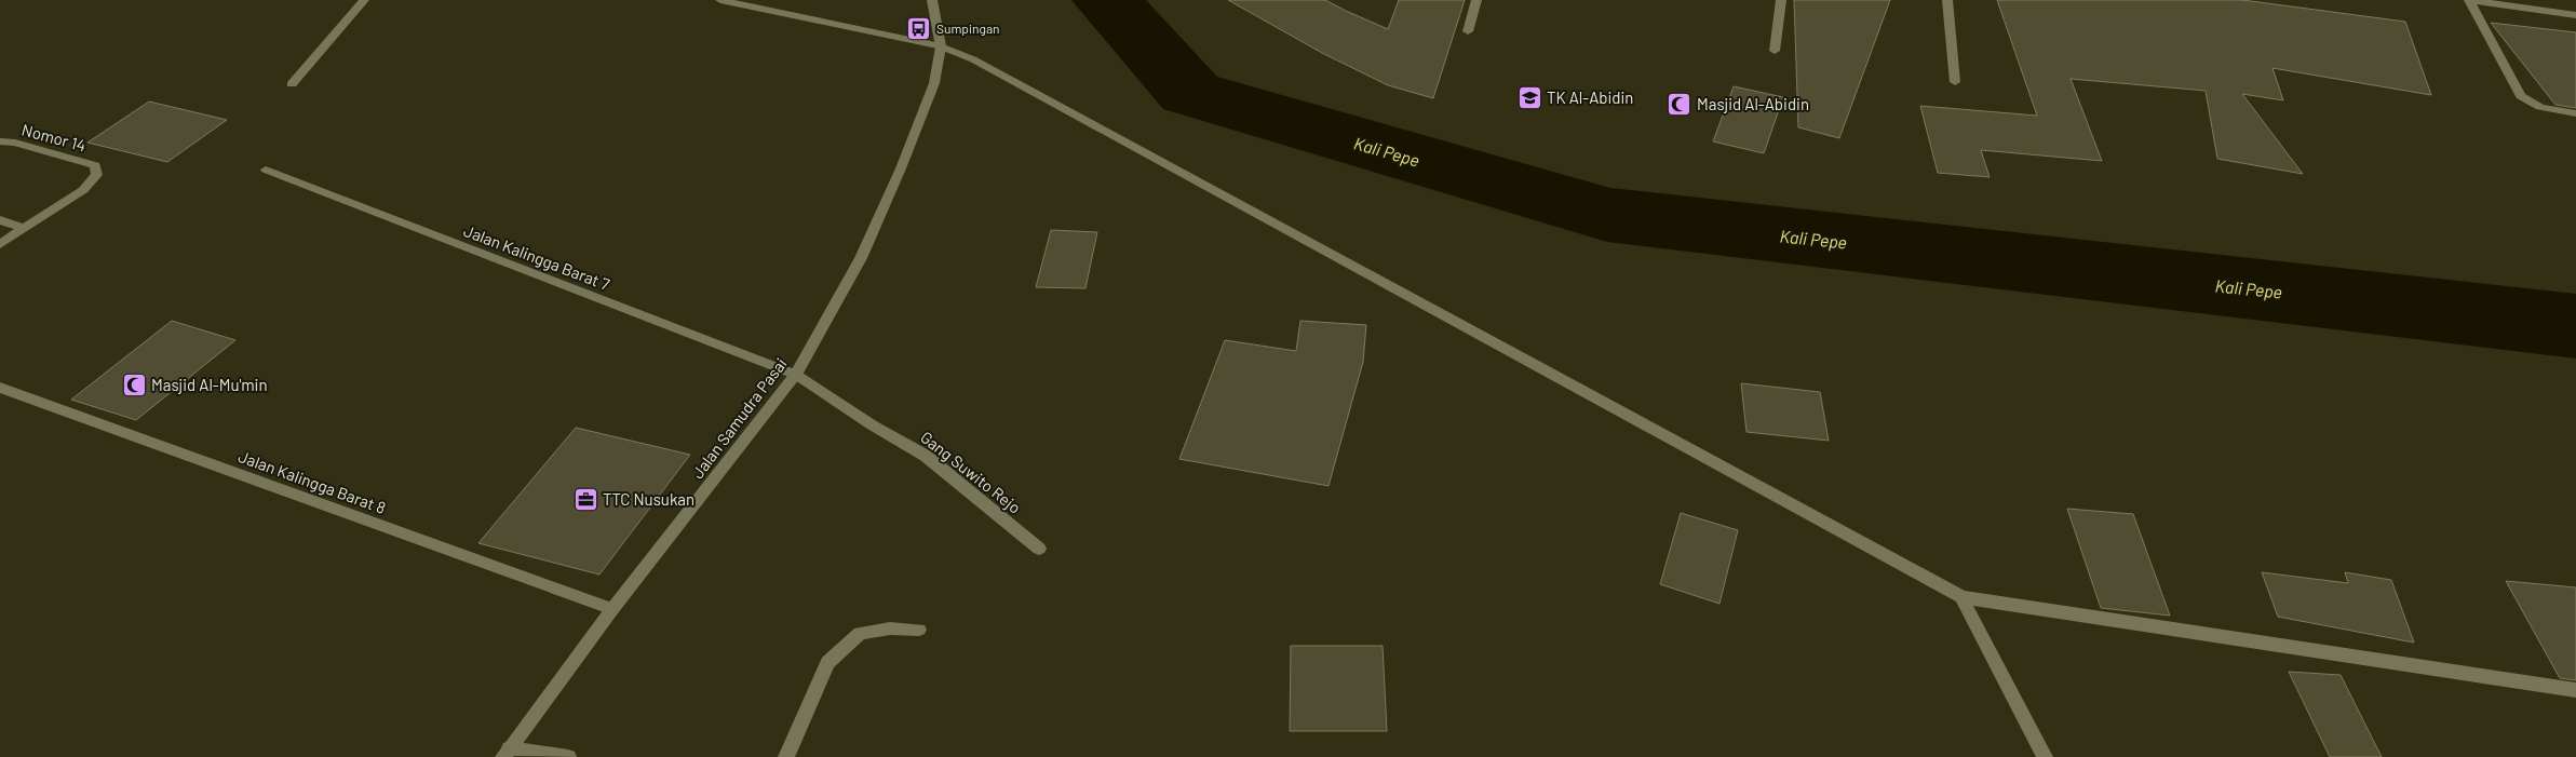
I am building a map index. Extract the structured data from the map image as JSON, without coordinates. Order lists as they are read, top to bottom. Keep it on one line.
{"streets":{"street":["Nomor 14","Jalan Kalingga Barat 7","Jalan Samudra Pasai","Gang Suwito Rejo","Jalan Kalingga Barat 8"]},"crossings":[["Jalan Kalingga Barat 7","Jalan Samudra Pasai"],["Jalan Kalingga Barat 7","Gang Suwito Rejo"],["Jalan Samudra Pasai","Gang Suwito Rejo"],["Jalan Samudra Pasai","Jalan Kalingga Barat 8"]],"water":["Kali Pepe"],"places":{"bus stop":["Sumpingan"],"school or university":["TK Al-Abidin"],"mosque":["Masjid Al-Abidin","Masjid Al-Mu'min"],"office":["TTC Nusukan"]}}
